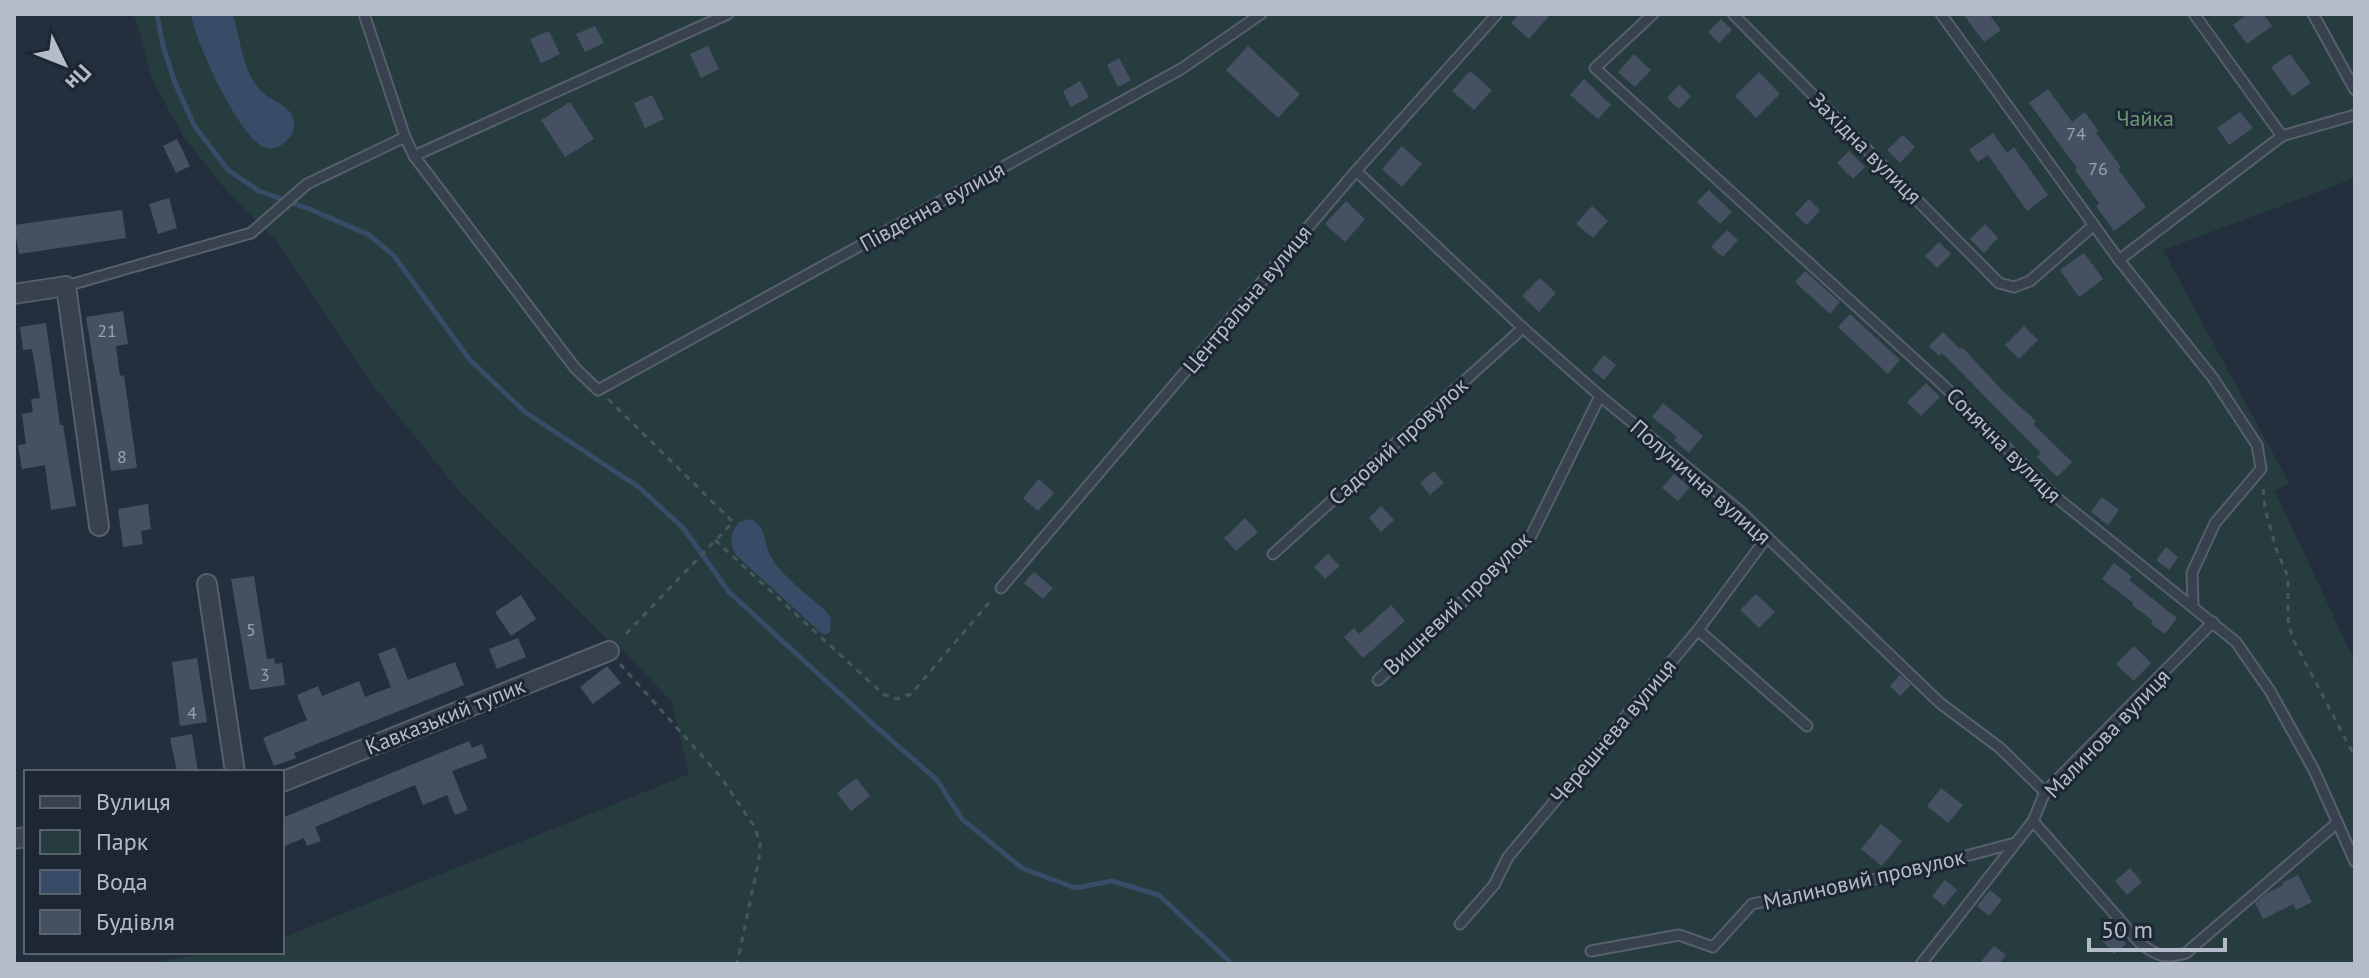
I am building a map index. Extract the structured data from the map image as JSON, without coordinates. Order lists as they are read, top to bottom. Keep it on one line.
{"streets":{"street":["Кавказький тупик"],"lane":["Західна вулиця","Південна вулиця","Центральна вулиця","Садовий провулок","Сонячна вулиця","Полунична вулиця","Вишневий провулок","Черешнева вулиця","Малинова вулиця","Малиновий провулок"]},"crossings":[["Центральна вулиця","Полунична вулиця"],["Садовий провулок","Полунична вулиця"],["Сонячна вулиця","Малинова вулиця"],["Полунична вулиця","Вишневий провулок"],["Полунична вулиця","Черешнева вулиця"],["Полунична вулиця","Малинова вулиця"],["Малинова вулиця","Малиновий провулок"]],"parks":["Чайка"],"house_numbers":["74","76","21","8","5","3","4"],"legend":["Вулиця","Парк","Вода","Будівля"],"scale_bar":"50 m","north":"bottom right"}
